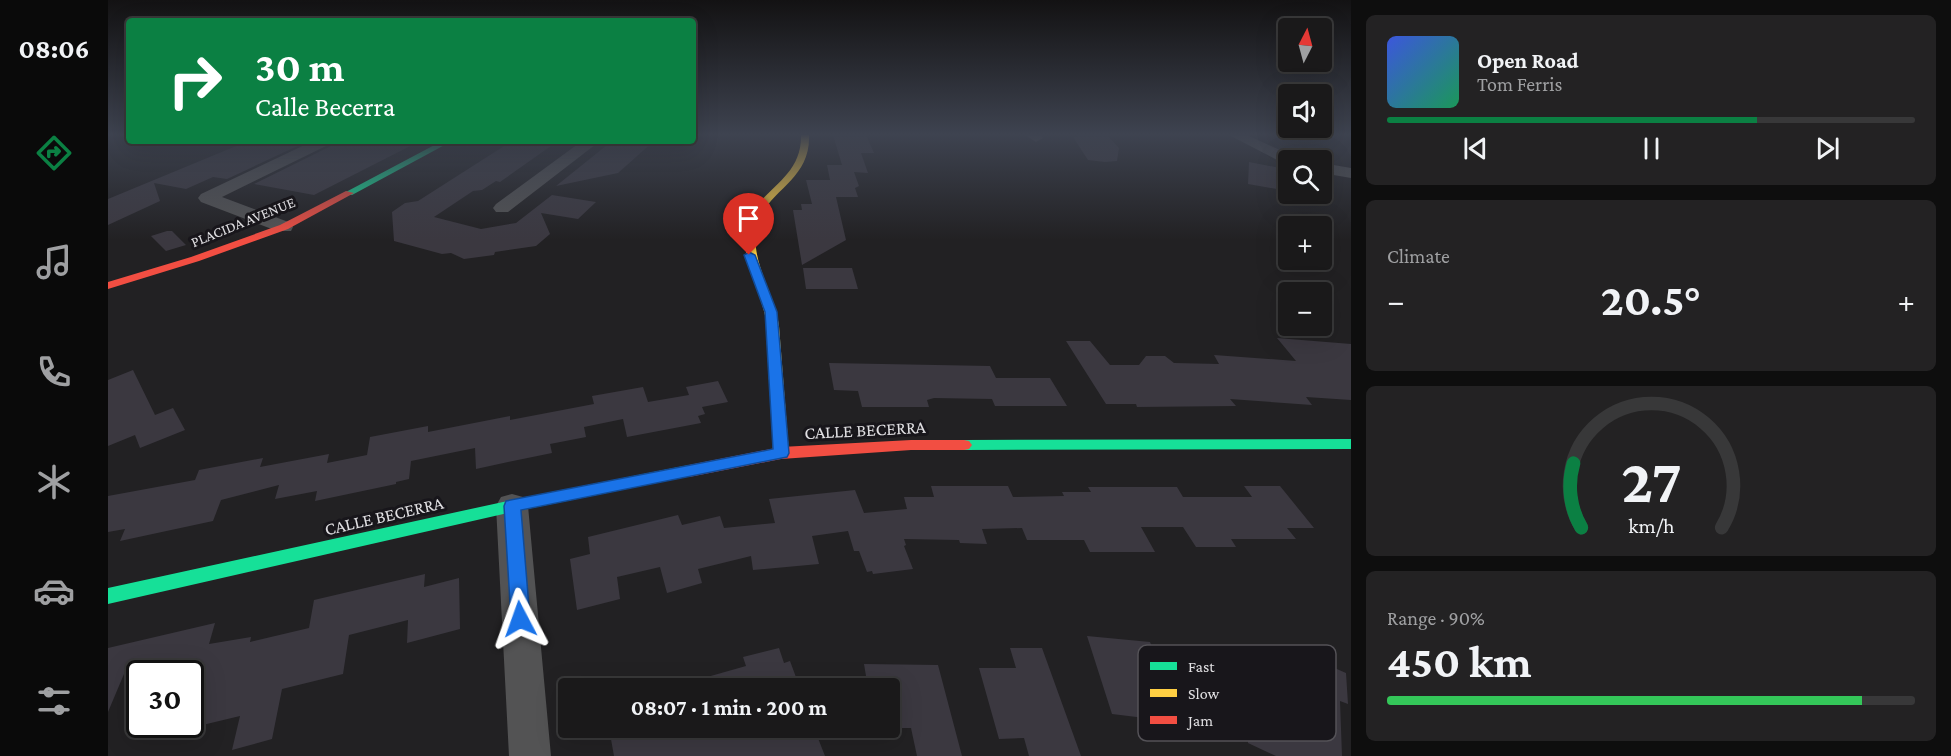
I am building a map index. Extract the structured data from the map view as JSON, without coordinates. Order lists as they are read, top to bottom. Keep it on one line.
{"streets":{"street":["PLACIDA AVENUE","CALLE BECERRA"]},"legend":["Fast","Slow","Jam"],"north":"top","page":{"tabs":"08:06","map_buttons":["+","−"],"turn":["30 m","Calle Becerra"],"song":["Open Road","Tom Ferris"],"tile":["Climate",["Range · 90%","450 km"]],"heat":["−","20.5°","+"],"limit":"30","trip":"08:07 · 1 min · 200 m","gauge":["27","km/h"]}}
